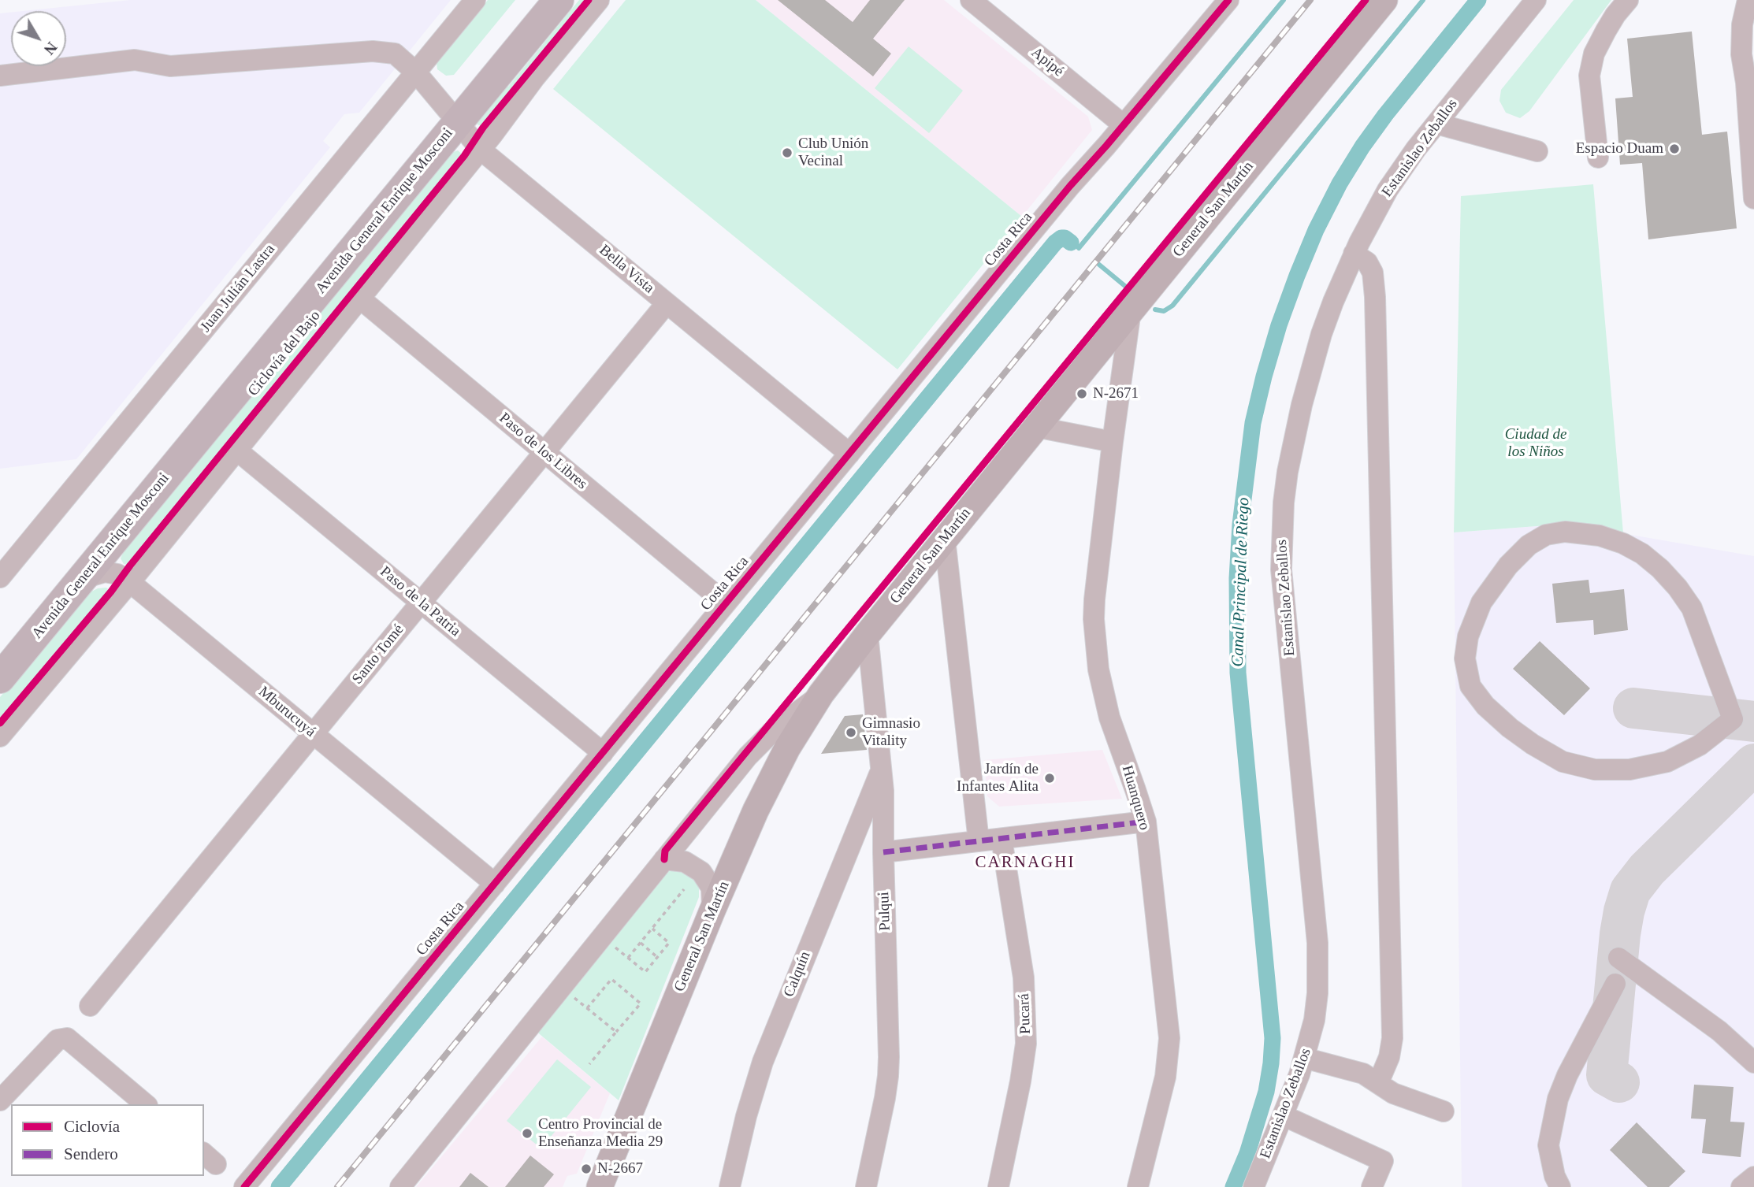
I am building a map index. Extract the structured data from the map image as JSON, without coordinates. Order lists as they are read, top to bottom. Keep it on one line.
{"streets":{"highway":["Avenida General Enrique Mosconi"],"main road":["General San Martín"],"street":["Apipé","Estanislao Zeballos","Costa Rica","Bella Vista","Juan Julián Lastra","Paso de los Libres","Paso de la Patria","Santo Tomé","Mburucuyá","Huanquero","Pulqui","Calquín","Pucará"],"cycle path":["Ciclovía del Bajo"]},"crossings":[["Apipé","Costa Rica"],["General San Martín","Huanquero"],["General San Martín","Pulqui"],["Avenida General Enrique Mosconi","Bella Vista"],["Avenida General Enrique Mosconi","Mburucuyá"],["Costa Rica","Bella Vista"],["Costa Rica","Paso de los Libres"],["Costa Rica","Paso de la Patria"],["Costa Rica","Mburucuyá"],["Bella Vista","Juan Julián Lastra"],["Bella Vista","Santo Tomé"],["Paso de los Libres","Santo Tomé"],["Paso de la Patria","Santo Tomé"],["Santo Tomé","Mburucuyá"],["Pulqui","Calquín"]],"districts":["CARNAGHI"],"water":["Canal Principal de Riego"],"parks":["Ciudad de los Niños"],"places":["Espacio Duam","Club Unión Vecinal","N-2671","Gimnasio Vitality","Jardín de Infantes Alita","Centro Provincial de Enseñanza Media 29","N-2667"],"legend":["Ciclovía","Sendero"],"north":"bottom right"}
